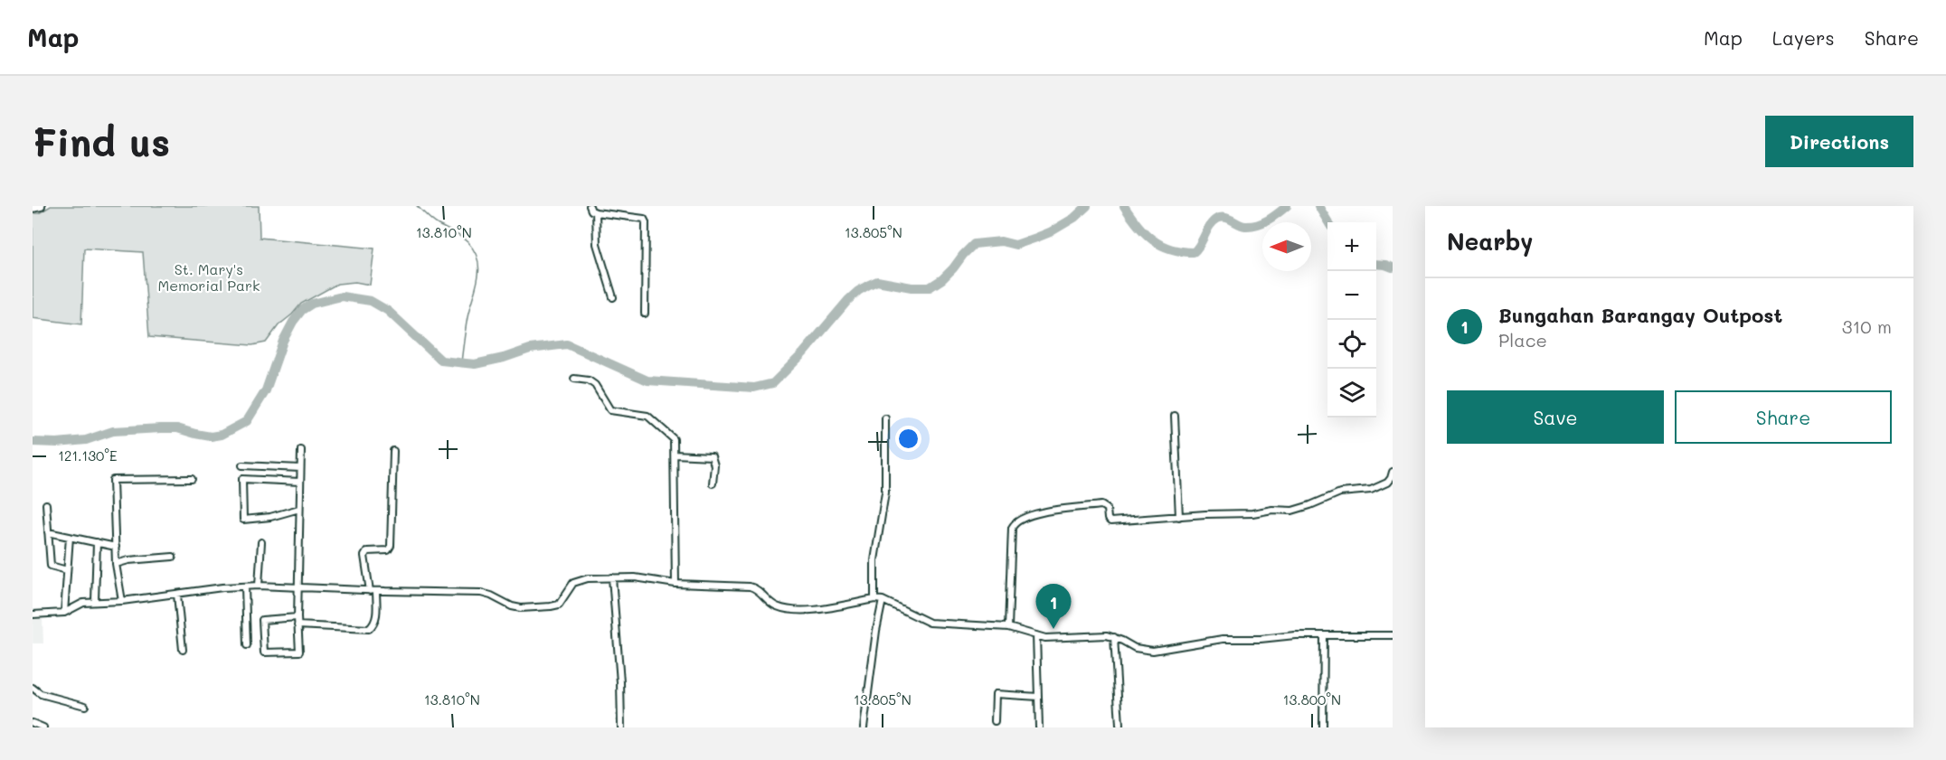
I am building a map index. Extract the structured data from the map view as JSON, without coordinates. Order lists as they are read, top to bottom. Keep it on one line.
{"parks":["St. Mary's Memorial Park"],"north":"left","page":{"header":"Map","nav":["Map","Layers","Share"],"buttons":["Directions",["Save","Share"]],"title":"Find us","heading":"Nearby","map_buttons":["+","−"],"list":[{"mark":"1","name":"Bungahan Barangay Outpost","note":"Place","value":"310 m"}],"pins":"1"},"coordinates":["13.810°N","13.805°N","121.130°E","13.800°N"]}
